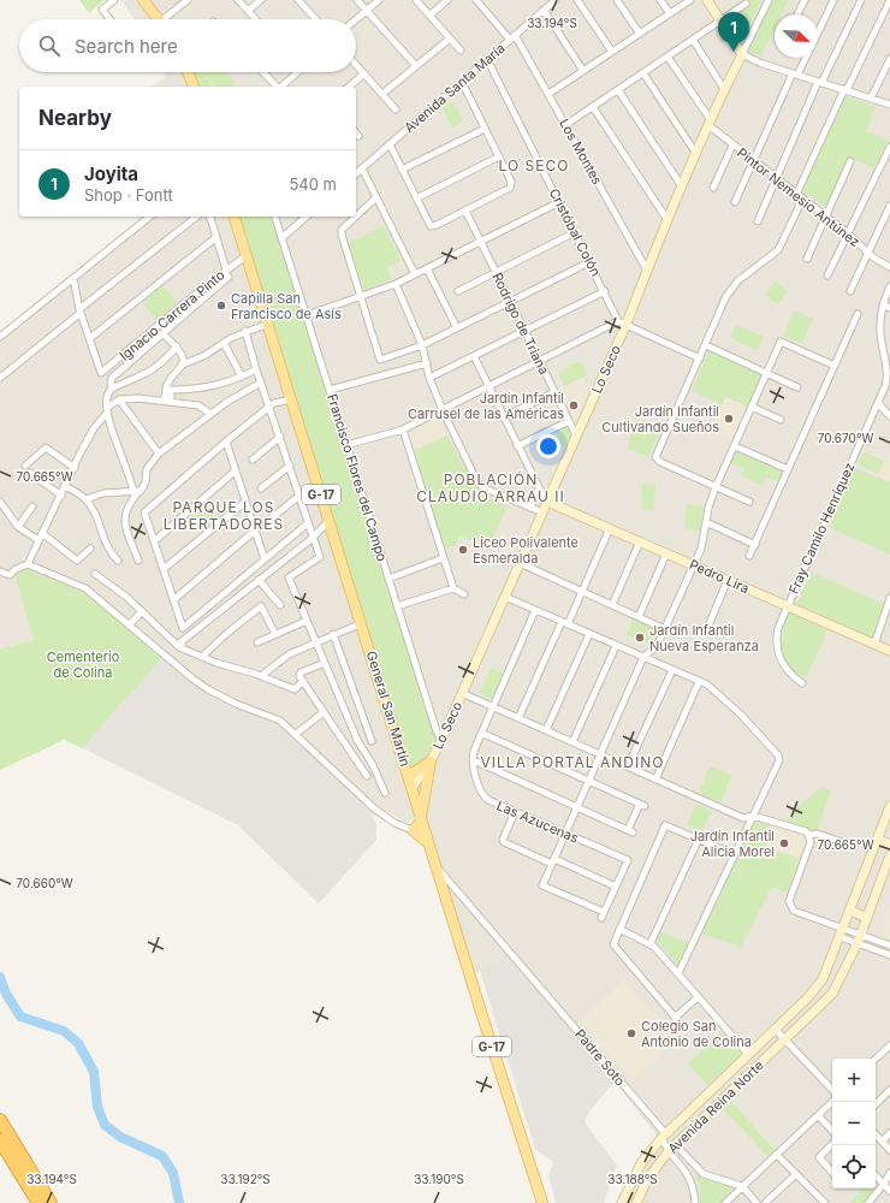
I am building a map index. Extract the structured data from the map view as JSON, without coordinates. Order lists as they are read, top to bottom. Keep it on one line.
{"streets":{"main road":["G-17","General San Martín"],"street":["Avenida Santa María","Los Montes","Pintor Nemesio Antúnez","Cristóbal Colón","Ignacio Carrera Pinto","Rodrigo de Triana","Lo Seco","Francisco Flores del Campo","Fray Camilo Henríquez","Pedro Lira","Las Azucenas","Padre Soto","Avenida Reina Norte"]},"crossings":[["Avenida Santa María","Los Montes"],["Avenida Santa María","Cristóbal Colón"],["Los Montes","Lo Seco"],["Pintor Nemesio Antúnez","Lo Seco"],["Cristóbal Colón","Lo Seco"],["Ignacio Carrera Pinto","General San Martín"],["Rodrigo de Triana","Lo Seco"],["Lo Seco","Francisco Flores del Campo"],["Lo Seco","Pedro Lira"],["Lo Seco","General San Martín"],["Fray Camilo Henríquez","Pedro Lira"],["General San Martín","Padre Soto"],["Padre Soto","Avenida Reina Norte"]],"districts":["LO SECO","POBLACIÓN CLAUDIO ARRAU II","PARQUE LOS LIBERTADORES","VILLA PORTAL ANDINO"],"parks":["Cementerio de Colina"],"places":["Capilla San Francisco de Asís","Jardín Infantil Carrusel de las Américas","Jardín Infantil Cultivando Sueños","Liceo Polivalente Esmeralda","Jardín Infantil Nueva Esperanza","Jardín Infantil Alicia Morel","Colegio San Antonio de Colina"],"north":"bottom right","page":{"pins":"1","search":"Search here","heading":"Nearby","list":[{"mark":"1","name":"Joyita","note":"Shop · Fontt","value":"540 m"}],"map_buttons":["+","−"]},"coordinates":["33.194°S","70.670°W","70.665°W","70.660°W","33.192°S","33.190°S","33.188°S"]}
